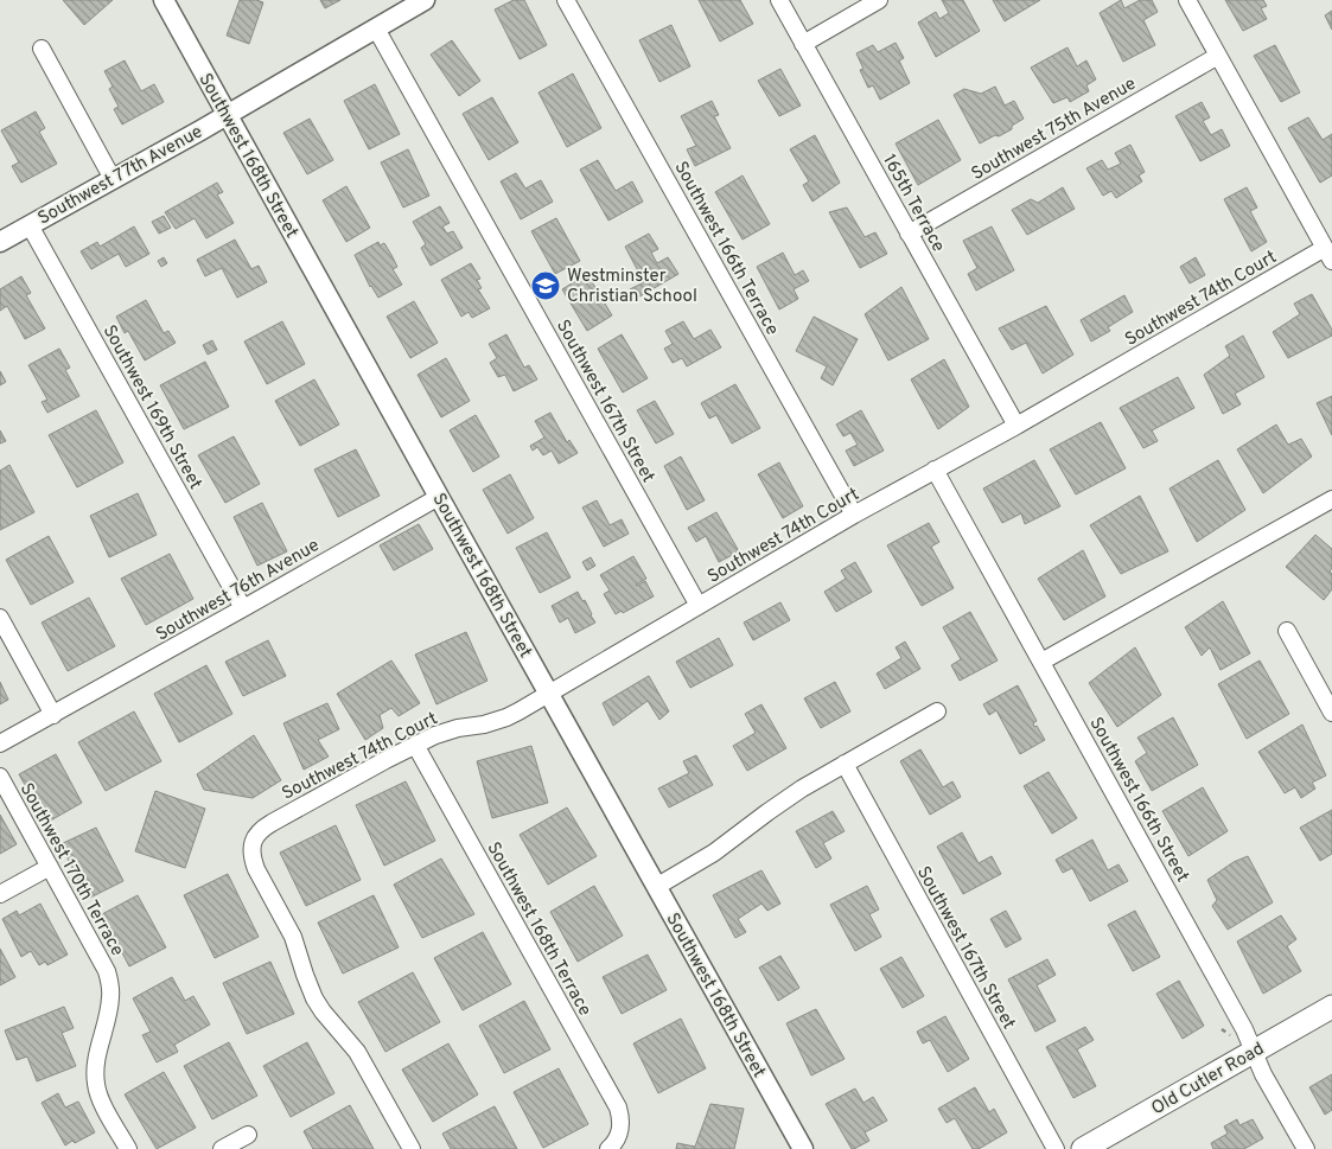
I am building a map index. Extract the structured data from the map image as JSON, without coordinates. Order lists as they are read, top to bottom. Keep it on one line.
{"streets":{"main road":["Old Cutler Road"],"street":["Southwest 75th Avenue","Southwest 168th Street","Southwest 77th Avenue","165th Terrace","Southwest 166th Terrace","Southwest 74th Court","Southwest 167th Street","Southwest 169th Street","Southwest 76th Avenue","Southwest 166th Street","Southwest 170th Terrace","Southwest 168th Terrace"]},"crossings":[["Southwest 75th Avenue","165th Terrace"],["Southwest 168th Street","Southwest 77th Avenue"],["Southwest 168th Street","Southwest 74th Court"],["Southwest 168th Street","Southwest 76th Avenue"],["Southwest 77th Avenue","Southwest 167th Street"],["Southwest 77th Avenue","Southwest 169th Street"],["165th Terrace","Southwest 74th Court"],["Southwest 166th Terrace","Southwest 74th Court"],["Southwest 74th Court","Southwest 167th Street"],["Southwest 74th Court","Southwest 166th Street"],["Southwest 74th Court","Southwest 168th Terrace"],["Southwest 169th Street","Southwest 76th Avenue"],["Southwest 166th Street","Old Cutler Road"]],"places":{"school or university":["Westminster Christian School"]}}
